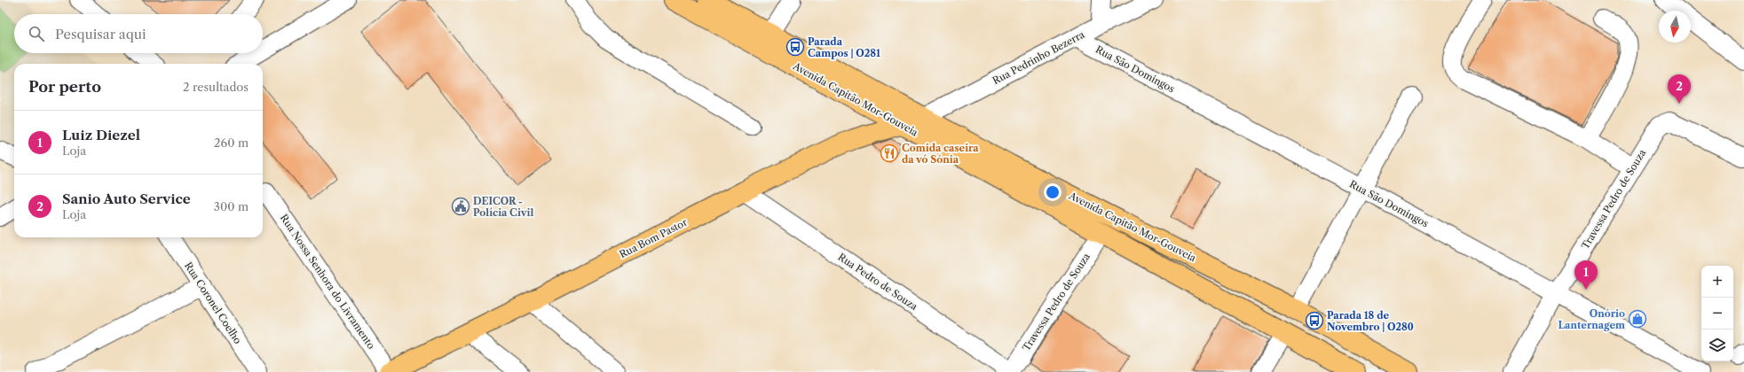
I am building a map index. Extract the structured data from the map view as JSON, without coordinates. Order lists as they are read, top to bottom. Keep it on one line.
{"streets":{"main road":["Avenida Capitão Mor-Gouveia","Rua Bom Pastor"],"street":["Rua Pedrinho Bezerra","Rua São Domingos","Travessa Pedro de Souza","Rua Nossa Senhora do Livramento","Rua Pedro de Souza","Rua Coronel Coelho"]},"crossings":[["Rua Pedrinho Bezerra","Rua São Domingos"],["Rua Pedrinho Bezerra","Avenida Capitão Mor-Gouveia"],["Rua Pedrinho Bezerra","Rua Bom Pastor"],["Rua São Domingos","Travessa Pedro de Souza"],["Avenida Capitão Mor-Gouveia","Travessa Pedro de Souza"],["Avenida Capitão Mor-Gouveia","Rua Bom Pastor"],["Travessa Pedro de Souza","Rua Pedro de Souza"],["Rua Bom Pastor","Rua Nossa Senhora do Livramento"],["Rua Bom Pastor","Rua Pedro de Souza"]],"places":{"bus stop":["Parada Campos | O281","Parada 18 de Novembro | O280"],"restaurant":["Comida caseira da vó Sónia"],"public building":["DEICOR - Polícia Civil"],"shop":["Onório Lanternagem"]},"north":"bottom","page":{"search":"Pesquisar aqui","heading":["Por perto","2 resultados"],"pins":["2","1"],"list":[{"mark":"1","name":"Luiz Diezel","note":"Loja","value":"260 m"},{"mark":"2","name":"Sanio Auto Service","note":"Loja","value":"300 m"}],"map_buttons":["+","−"]}}
